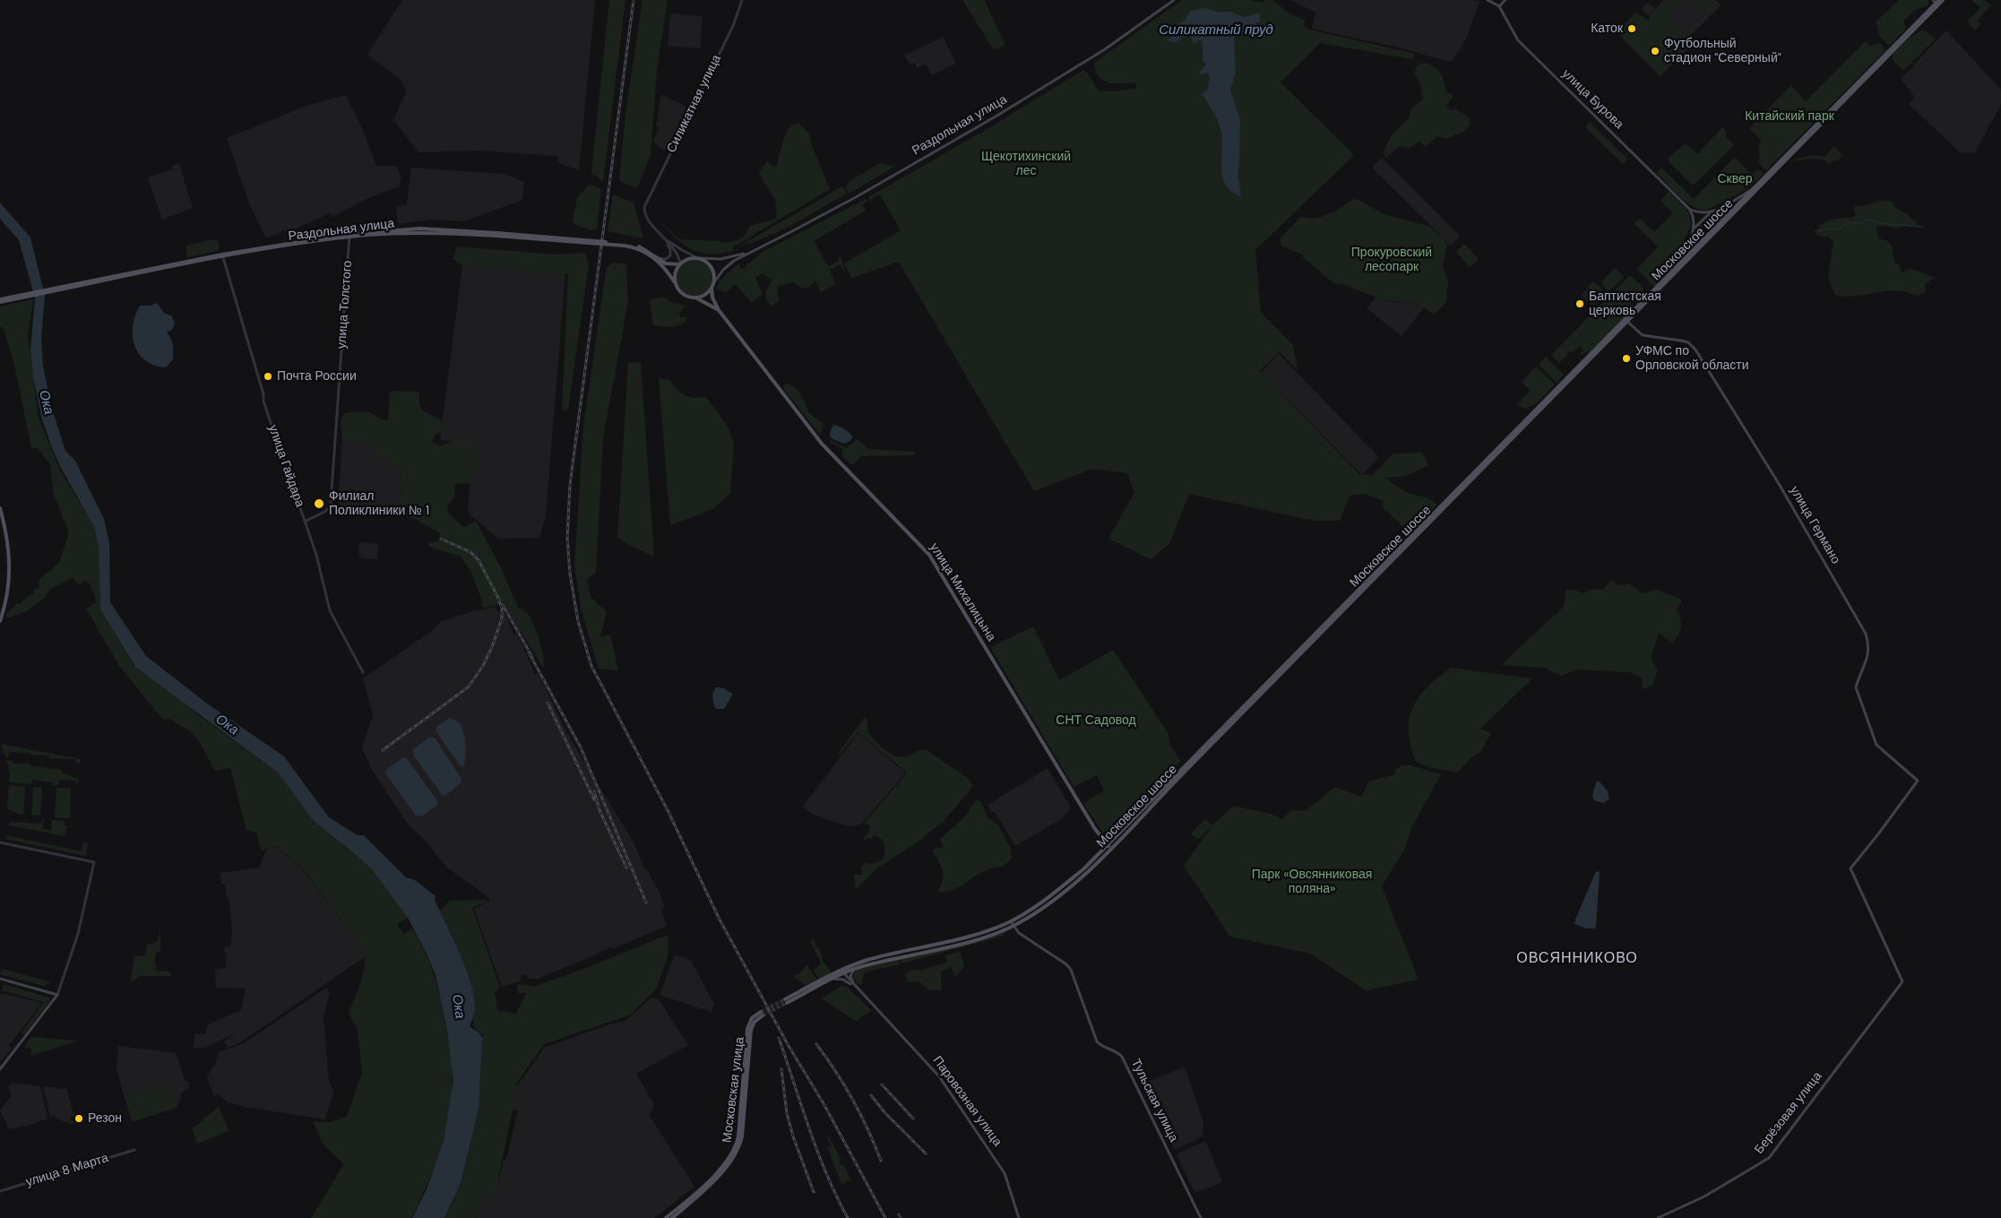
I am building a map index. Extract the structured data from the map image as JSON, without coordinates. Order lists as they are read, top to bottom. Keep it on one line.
{"streets":{"main road":["улица Бурова","Раздольная улица","Московское шоссе","улица Германо","улица Михалицына","Московская улица","Тульская улица","Паровозная улица","Берёзовая улица"],"street":["Силикатная улица","улица Толстого","улица Гайдара","улица 8 Марта"]},"crossings":[["Раздольная улица","улица Толстого"],["Раздольная улица","улица Гайдара"],["Раздольная улица","улица Михалицына"],["Московское шоссе","улица Германо"],["Московское шоссе","улица Михалицына"],["Московское шоссе","Тульская улица"],["Московское шоссе","Паровозная улица"],["улица Толстого","улица Гайдара"],["улица Германо","Берёзовая улица"]],"districts":["ОВСЯННИКОВО"],"water":["Силикатный пруд","Ока"],"parks":["Китайский парк","Щекотихинский лес","Сквер","Прокуровский лесопарк","СНТ Садовод","Парк «Овсянниковая поляна»"],"places":["Каток","Футбольный стадион \"Северный\"","Баптистская церковь","УФМС по Орловской области","Почта России","Филиал Поликлиники № 1","Резон"]}
